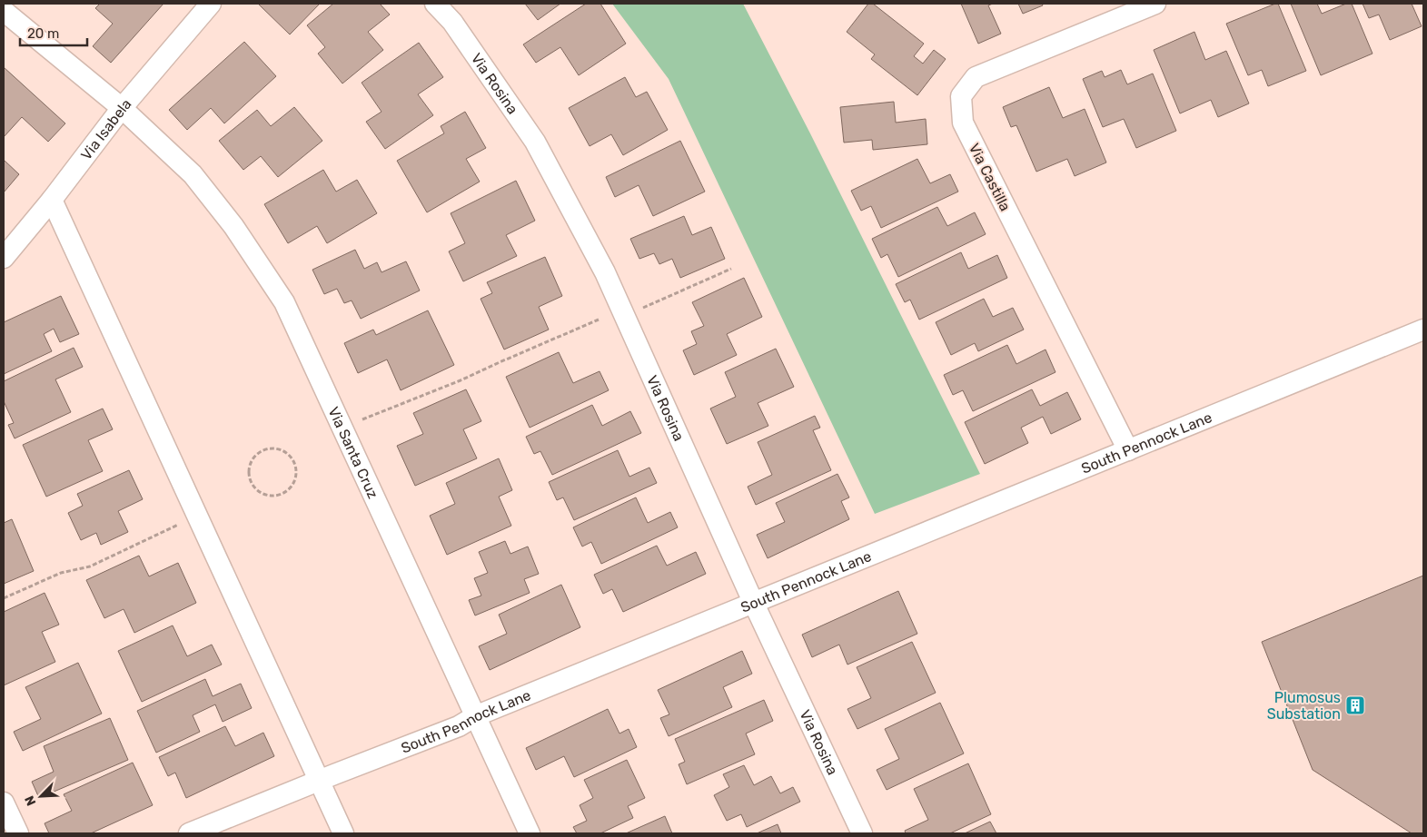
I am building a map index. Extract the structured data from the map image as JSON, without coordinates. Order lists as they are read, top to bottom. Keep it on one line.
{"streets":{"street":["Via Rosina","Via Isabela","Via Castilla","South Pennock Lane","Via Santa Cruz"]},"crossings":[["Via Rosina","South Pennock Lane"],["Via Isabela","Via Santa Cruz"],["Via Castilla","South Pennock Lane"],["South Pennock Lane","Via Santa Cruz"]],"places":{"building":["Plumosus Substation"]},"scale_bar":"20 m","north":"bottom left"}
